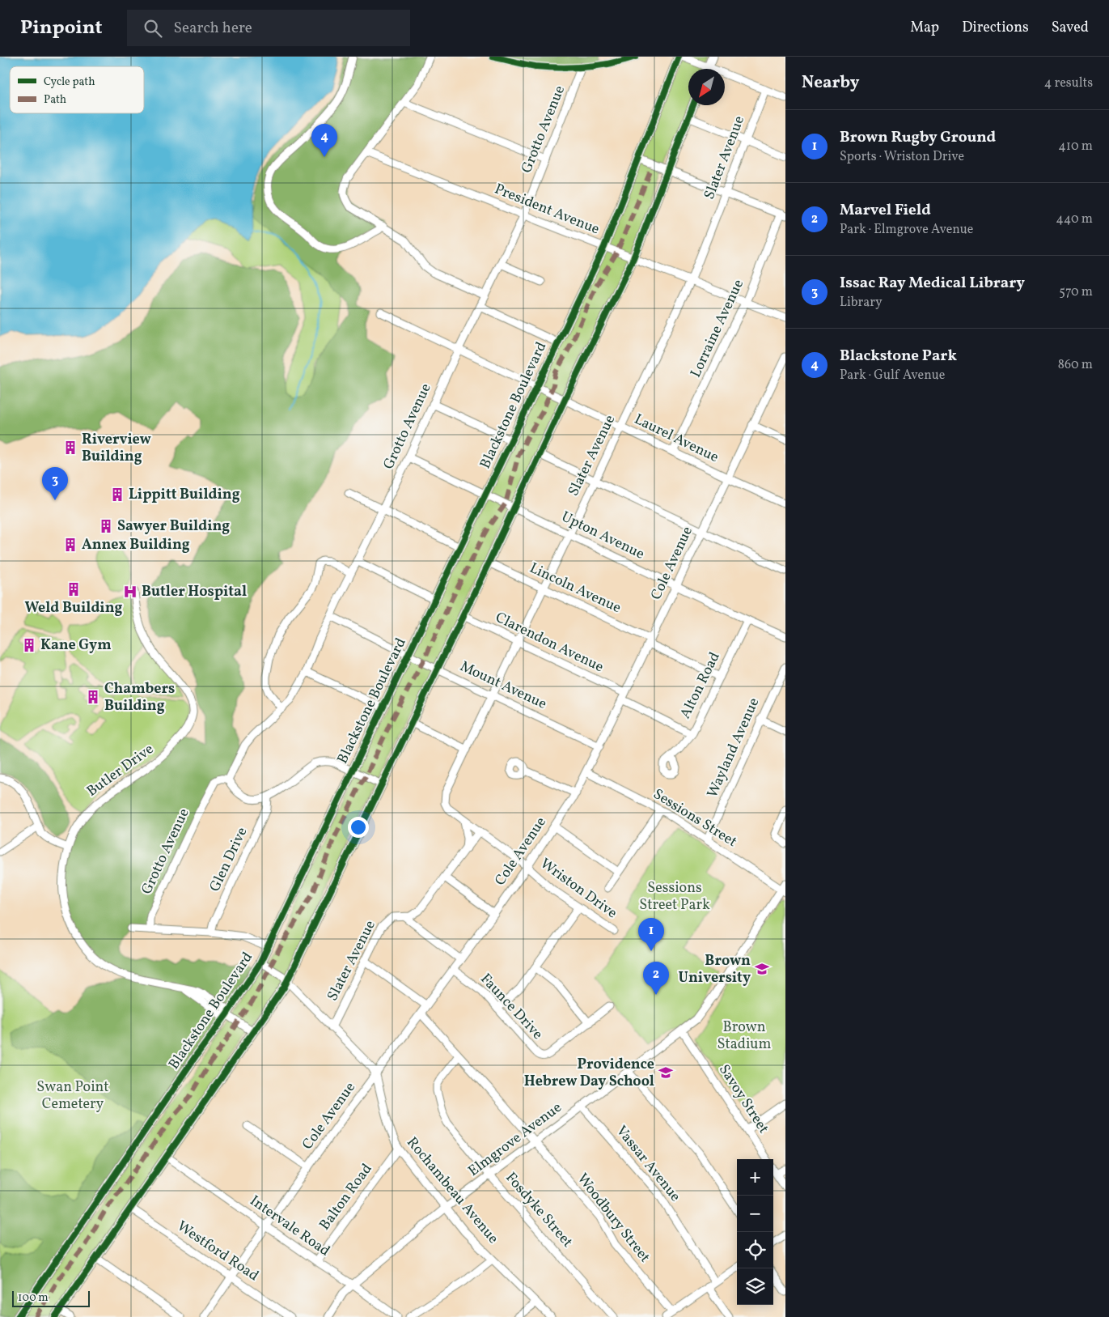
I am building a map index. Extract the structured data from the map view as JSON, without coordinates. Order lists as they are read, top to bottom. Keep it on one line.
{"streets":{"main road":["Blackstone Boulevard"],"street":["Grotto Avenue","Slater Avenue","President Avenue","Lorraine Avenue","Laurel Avenue","Upton Avenue","Cole Avenue","Lincoln Avenue","Clarendon Avenue","Mount Avenue","Alton Road","Wayland Avenue","Butler Drive","Sessions Street","Glen Drive","Wriston Drive","Faunce Drive","Savoy Street","Elmgrove Avenue","Vassar Avenue","Rochambeau Avenue","Balton Road","Fosdyke Street","Woodbury Street","Intervale Road","Westford Road"]},"crossings":[["Grotto Avenue","President Avenue"],["Grotto Avenue","Laurel Avenue"],["Grotto Avenue","Upton Avenue"],["Grotto Avenue","Mount Avenue"],["Slater Avenue","President Avenue"],["Slater Avenue","Laurel Avenue"],["Slater Avenue","Upton Avenue"],["Slater Avenue","Lincoln Avenue"],["Slater Avenue","Clarendon Avenue"],["Slater Avenue","Mount Avenue"],["Slater Avenue","Wriston Drive"],["Slater Avenue","Rochambeau Avenue"],["President Avenue","Lorraine Avenue"],["President Avenue","Blackstone Boulevard"],["Lorraine Avenue","Laurel Avenue"],["Blackstone Boulevard","Laurel Avenue"],["Blackstone Boulevard","Upton Avenue"],["Blackstone Boulevard","Mount Avenue"],["Blackstone Boulevard","Butler Drive"],["Blackstone Boulevard","Rochambeau Avenue"],["Laurel Avenue","Cole Avenue"],["Upton Avenue","Cole Avenue"],["Upton Avenue","Alton Road"],["Cole Avenue","Lincoln Avenue"],["Cole Avenue","Clarendon Avenue"],["Cole Avenue","Mount Avenue"],["Cole Avenue","Sessions Street"],["Cole Avenue","Wriston Drive"],["Cole Avenue","Faunce Drive"],["Cole Avenue","Rochambeau Avenue"],["Cole Avenue","Woodbury Street"],["Cole Avenue","Intervale Road"],["Cole Avenue","Westford Road"],["Lincoln Avenue","Alton Road"],["Clarendon Avenue","Alton Road"],["Wayland Avenue","Sessions Street"],["Sessions Street","Elmgrove Avenue"],["Savoy Street","Elmgrove Avenue"],["Elmgrove Avenue","Vassar Avenue"],["Elmgrove Avenue","Rochambeau Avenue"],["Elmgrove Avenue","Fosdyke Street"],["Elmgrove Avenue","Woodbury Street"],["Elmgrove Avenue","Intervale Road"],["Rochambeau Avenue","Balton Road"],["Balton Road","Intervale Road"],["Fosdyke Street","Woodbury Street"]],"parks":["Sessions Street Park","Brown Stadium","Swan Point Cemetery"],"places":{"building":["Riverview Building","Lippitt Building","Sawyer Building","Annex Building","Weld Building","Kane Gym","Chambers Building"],"hospital":["Butler Hospital"],"school or university":["Brown University","Providence Hebrew Day School"]},"legend":["Cycle path","Path"],"scale_bar":"100 m","north":"bottom left","page":{"header":"Pinpoint","search":"Search here","nav":["Map","Directions","Saved"],"heading":["Nearby","4 results"],"list":[{"mark":"1","name":"Brown Rugby Ground","note":"Sports · Wriston Drive","value":"410 m"},{"mark":"2","name":"Marvel Field","note":"Park · Elmgrove Avenue","value":"440 m"},{"mark":"3","name":"Issac Ray Medical Library","note":"Library","value":"570 m"},{"mark":"4","name":"Blackstone Park","note":"Park · Gulf Avenue","value":"860 m"}],"pins":["4","3","1","2"],"map_buttons":["+","−"],"scale":"100 m"}}
